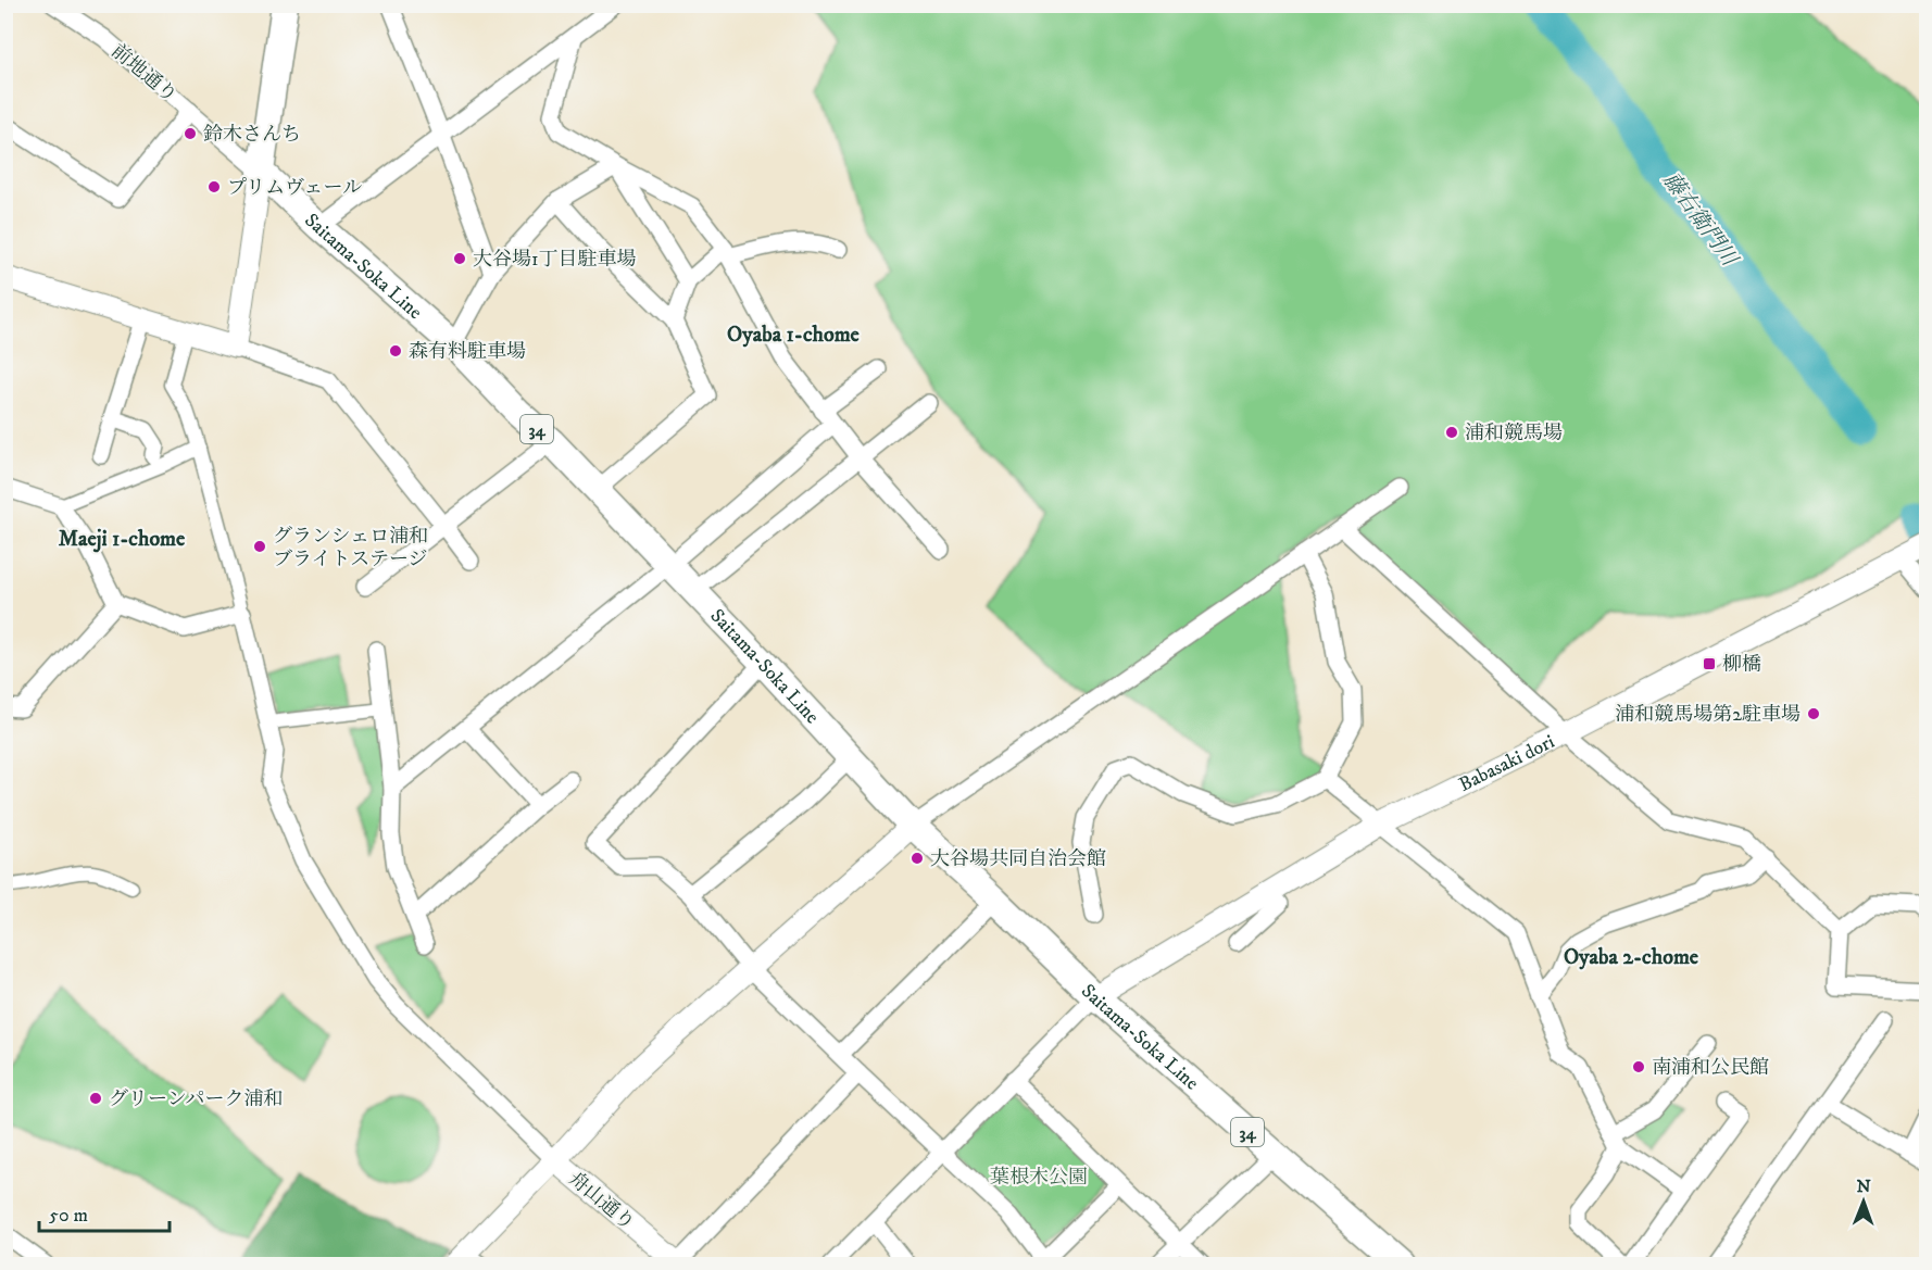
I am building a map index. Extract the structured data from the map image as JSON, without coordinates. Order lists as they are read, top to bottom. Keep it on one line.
{"streets":{"main road":["Saitama-Soka Line","34"],"street":["前地通り","Babasaki dori","舟山通り"]},"crossings":[["前地通り","Saitama-Soka Line"],["Saitama-Soka Line","Babasaki dori"]],"districts":["Oyaba 1-chome","Maeji 1-chome","Oyaba 2-chome"],"water":["藤右衛門川"],"parks":["葉根木公園"],"places":{"other":["鈴木さんち","プリムヴェール","大谷場1丁目駐車場","森有料駐車場","浦和競馬場","グランシェロ浦和 ブライトステージ","浦和競馬場第2駐車場","大谷場共同自治会館","南浦和公民館","グリーンパーク浦和"],"transit":["柳橋"]},"scale_bar":"50 m","north":"top"}
